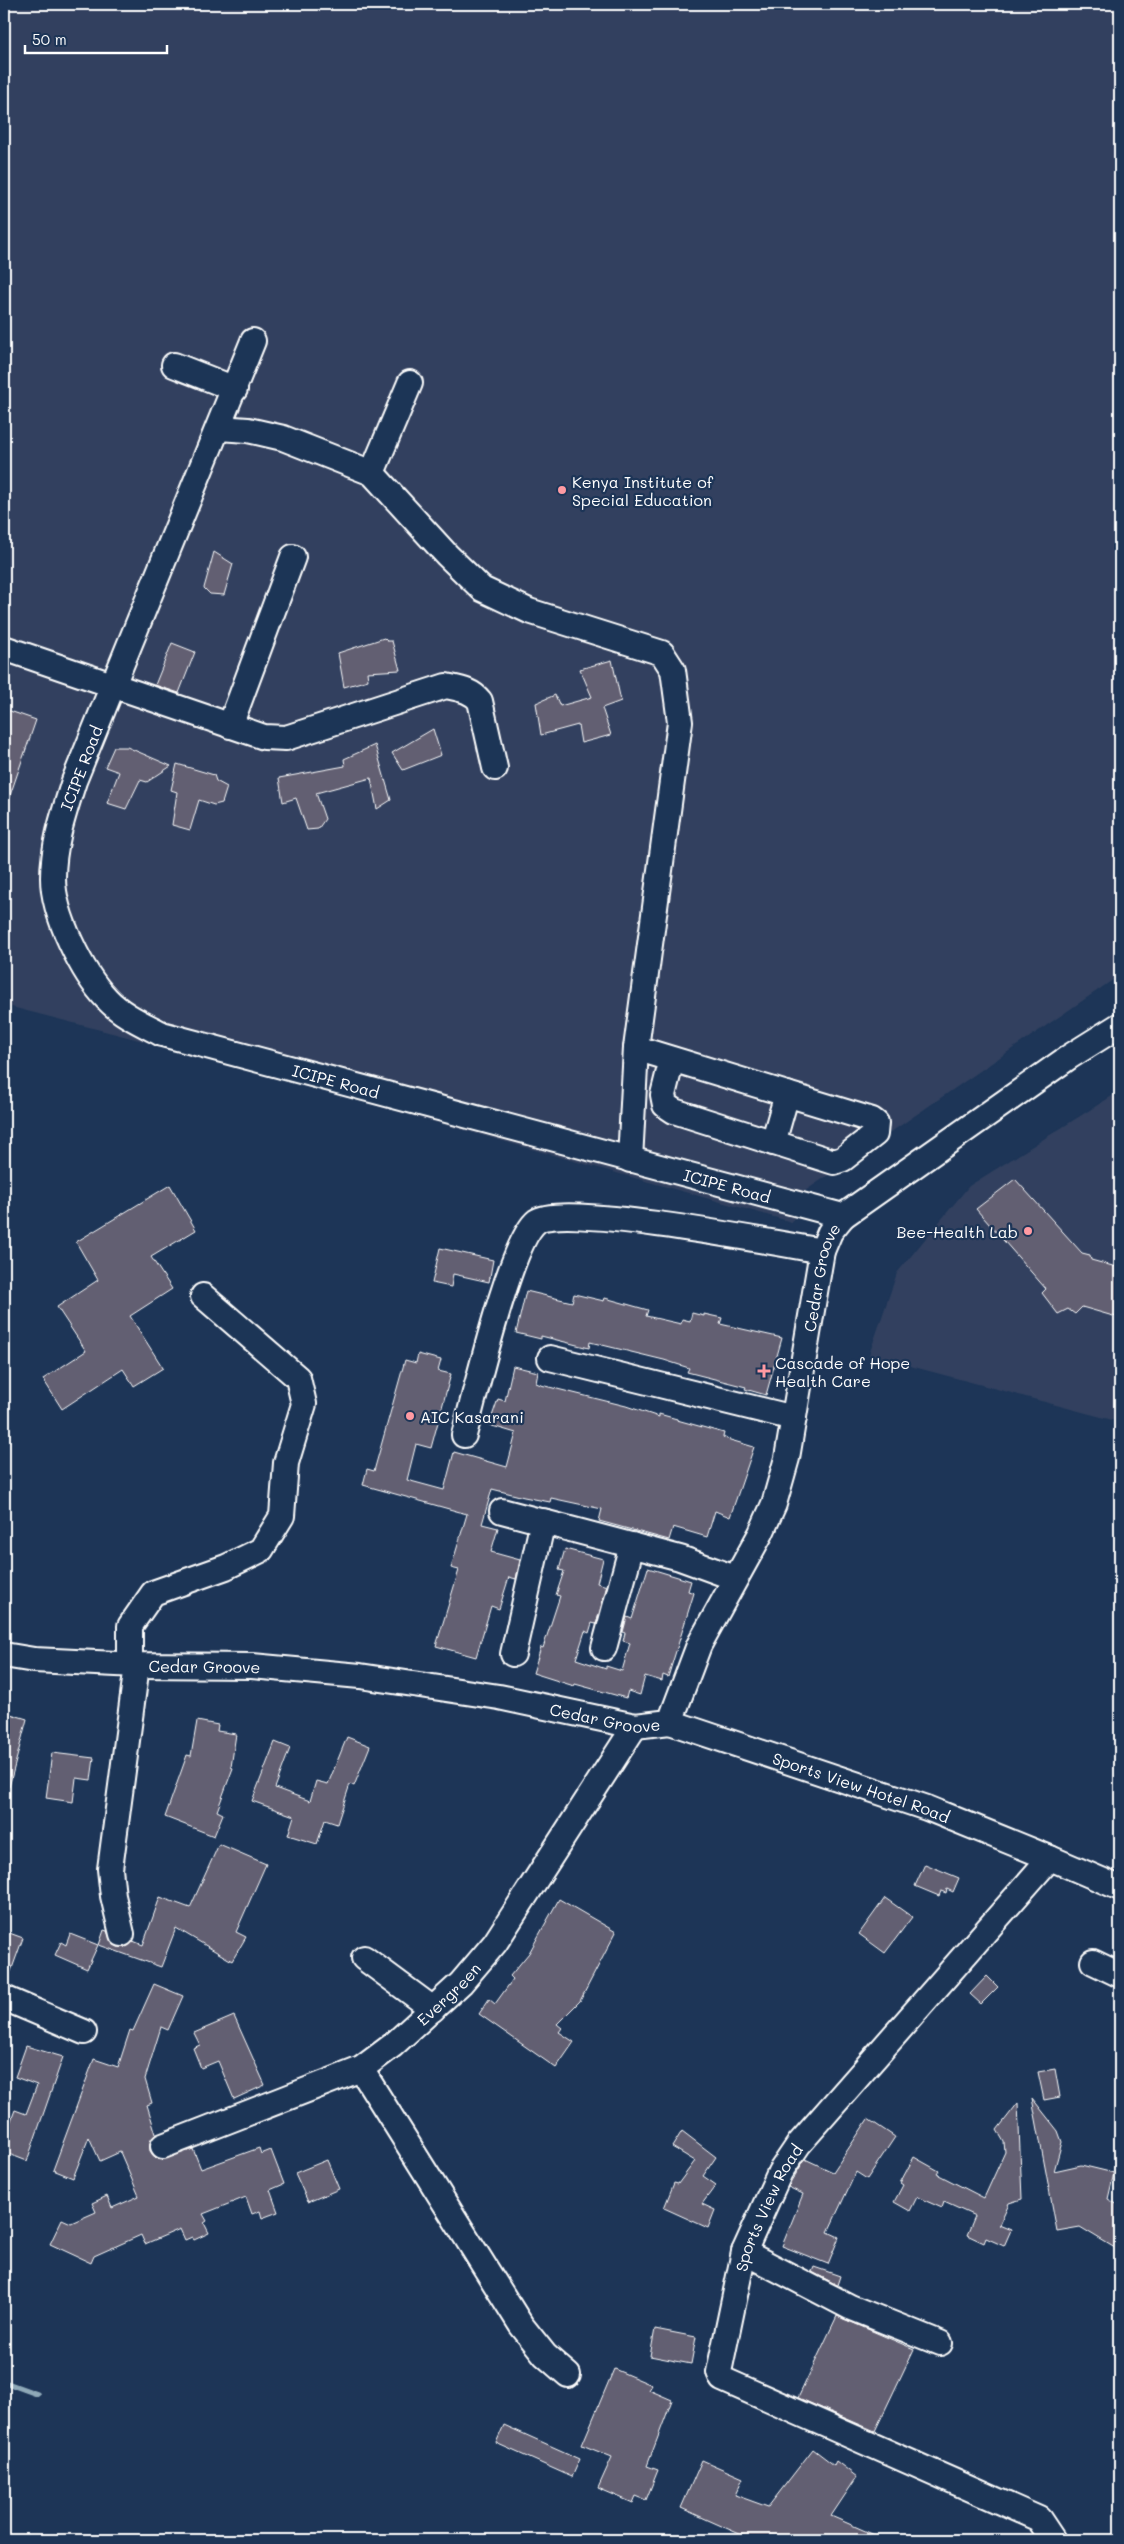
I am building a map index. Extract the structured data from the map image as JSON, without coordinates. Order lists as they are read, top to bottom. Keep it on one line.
{"streets":{"street":["ICIPE Road","Cedar Groove","Sports View Hotel Road","Evergreen","Sports View Road"]},"crossings":[["ICIPE Road","Cedar Groove"],["Cedar Groove","Sports View Hotel Road"],["Cedar Groove","Evergreen"],["Sports View Hotel Road","Sports View Road"]],"places":{"other":["Kenya Institute of Special Education","Bee-Health Lab","AIC Kasarani"],"health":["Cascade of Hope Health Care"]},"scale_bar":"50 m"}
